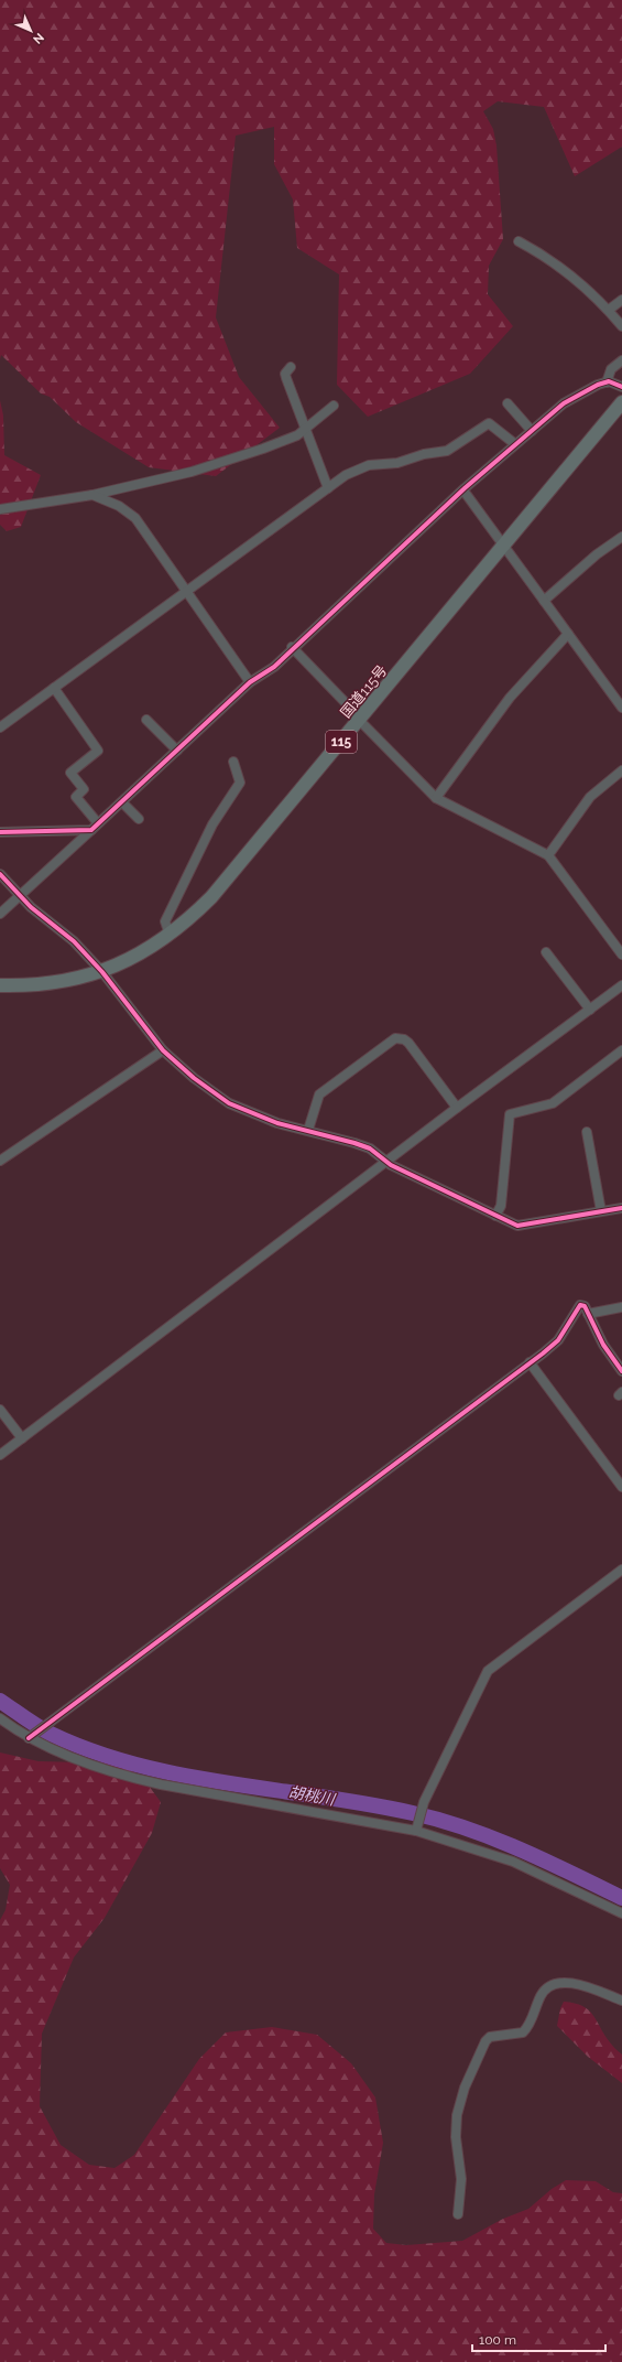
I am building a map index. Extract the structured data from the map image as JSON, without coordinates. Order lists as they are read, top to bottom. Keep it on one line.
{"streets":{"highway":["国道115号","115"]},"water":["胡桃川"],"scale_bar":"100 m","north":"bottom right"}
